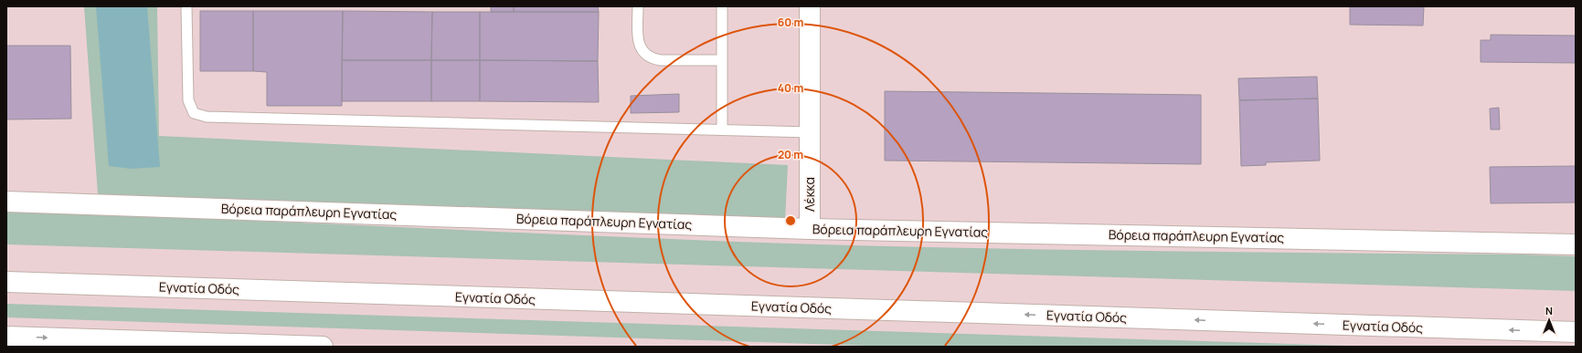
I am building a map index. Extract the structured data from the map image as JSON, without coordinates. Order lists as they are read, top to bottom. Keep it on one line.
{"streets":{"main road":["Λέκκα","Βόρεια παράπλευρη Εγνατίας","Εγνατία Οδός"]},"crossings":[["Λέκκα","Βόρεια παράπλευρη Εγνατίας"]],"one_way":["Εγνατία Οδός"],"north":"top","rings":["60 m","40 m","20 m"]}
